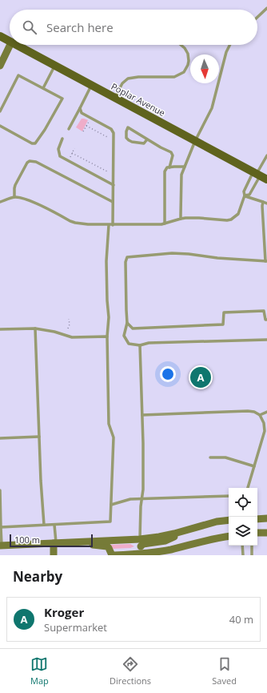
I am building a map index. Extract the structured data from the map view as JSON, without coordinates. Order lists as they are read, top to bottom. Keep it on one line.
{"streets":{"main road":["Poplar Avenue"]},"scale_bar":"100 m","north":"bottom","page":{"search":"Search here","pins":"A","scale":"100 m","heading":"Nearby","list":[{"mark":"A","name":"Kroger","note":"Supermarket","value":"40 m"}],"nav":["Map","Directions","Saved"]}}
